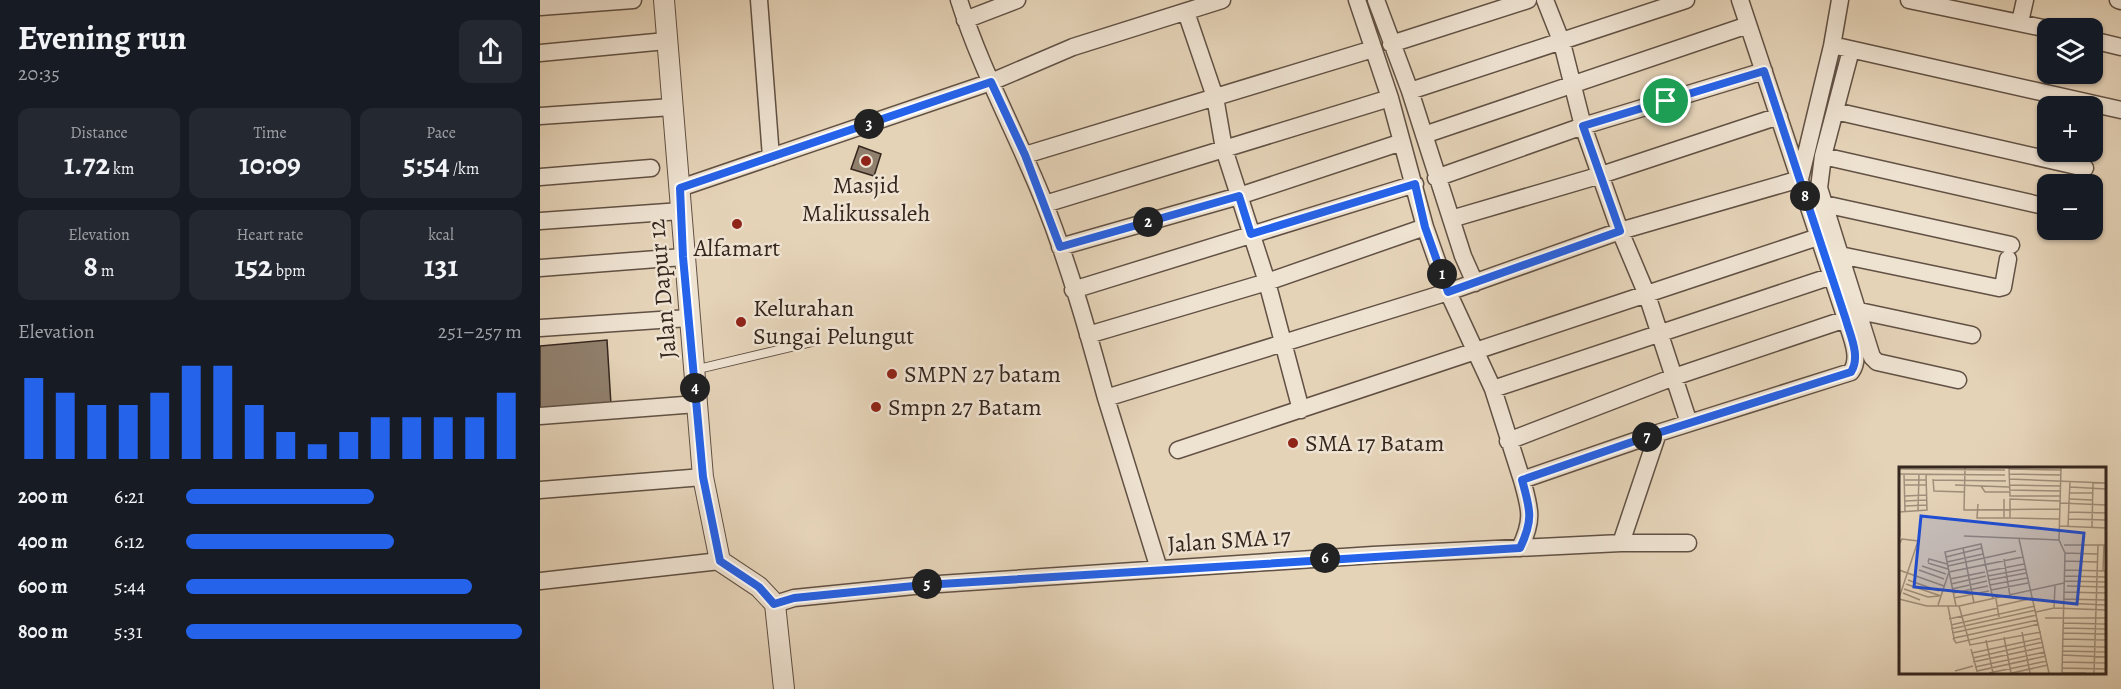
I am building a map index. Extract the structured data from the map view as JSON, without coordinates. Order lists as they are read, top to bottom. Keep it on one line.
{"streets":{"street":["Jalan Dapur 12","Jalan SMA 17"]},"places":["Masjid Malikussaleh","Alfamart","Kelurahan Sungai Pelungut","SMPN 27 batam","Smpn 27 Batam","SMA 17 Batam"],"page":{"heading":["Evening run","20:35"],"map_buttons":["+","−"],"stats":[["Distance","1.72 km"],["Time","10:09"],["Pace","5:54 /km"],["Elevation","8 m"],["Heart rate","152 bpm"],["kcal","131"]],"pins":["3","8","2","1","4","7","6","5"],"chart":["Elevation","251–257 m"],"list":[{"name":"200 m","note":"6:21"},{"name":"400 m","note":"6:12"},{"name":"600 m","note":"5:44"},{"name":"800 m","note":"5:31"}]}}
